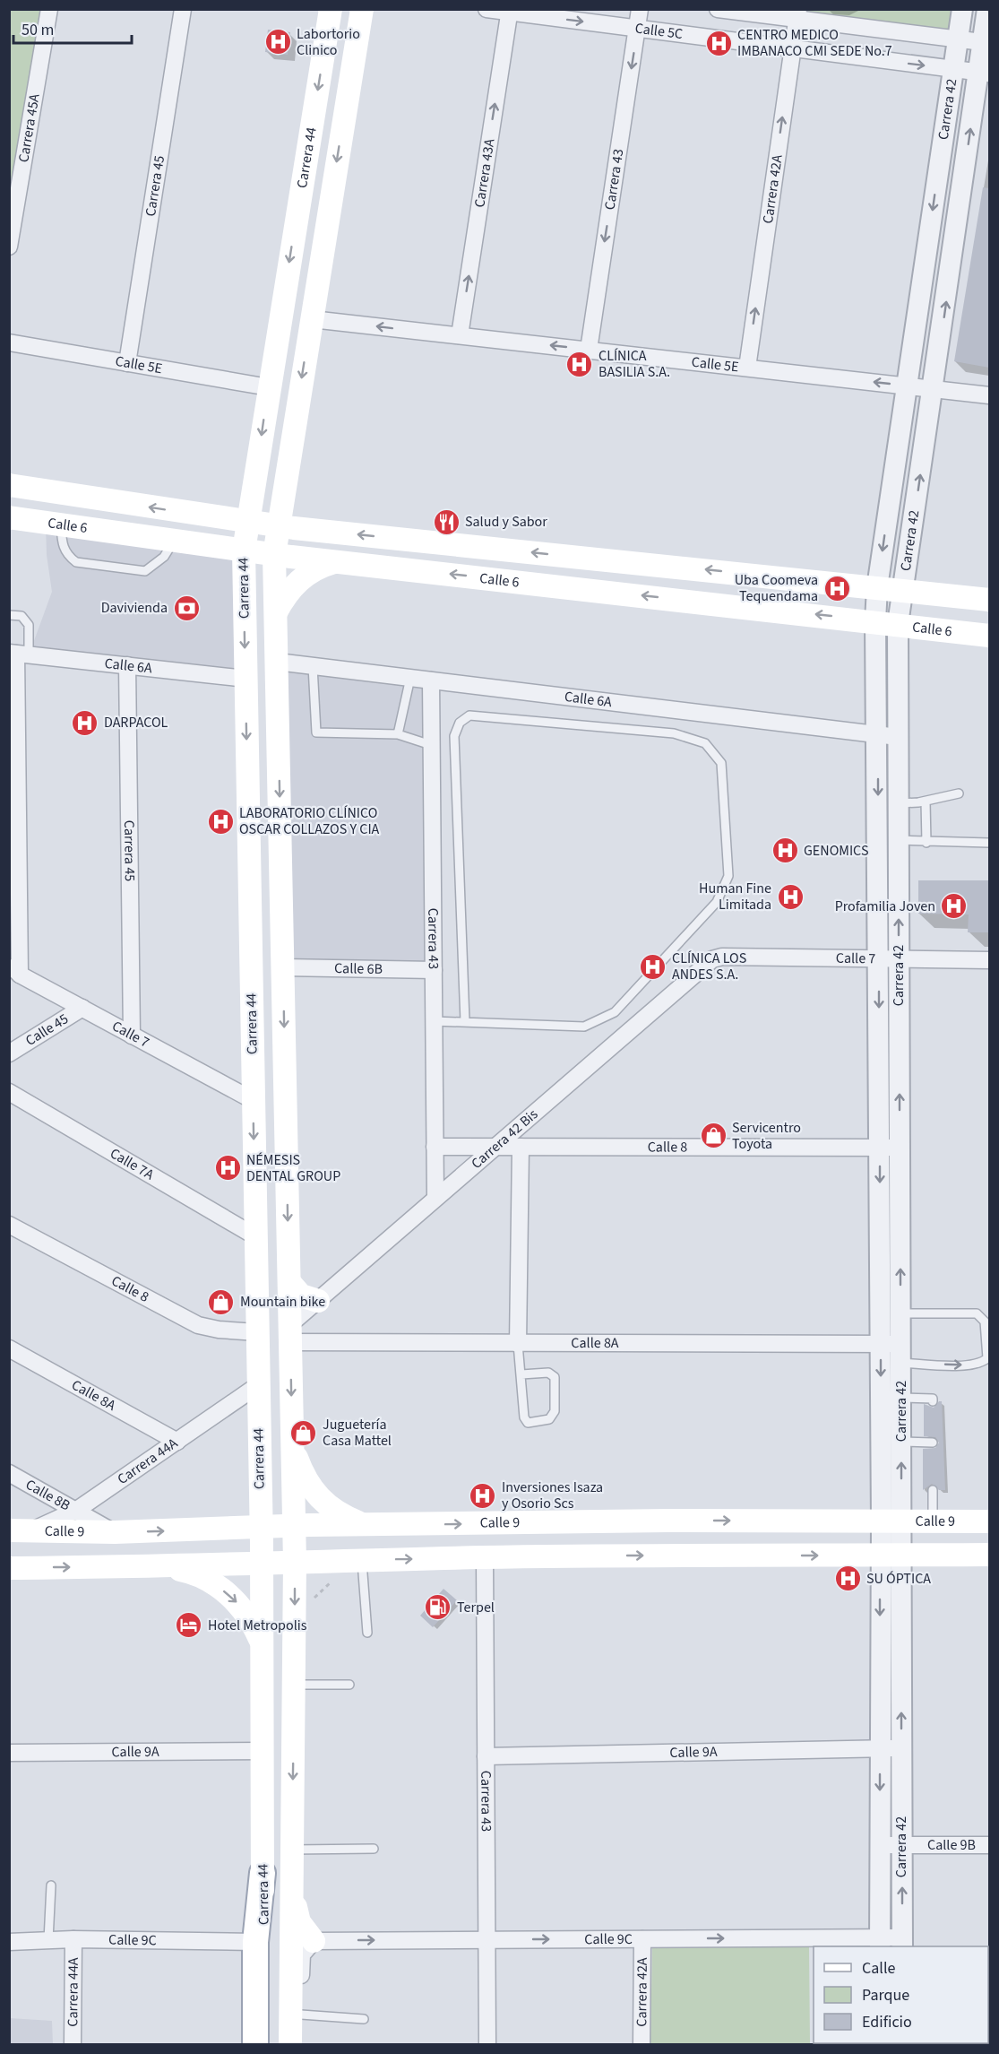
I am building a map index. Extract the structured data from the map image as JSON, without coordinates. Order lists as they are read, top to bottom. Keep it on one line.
{"streets":{"main road":["Carrera 44","Calle 6","Calle 9"],"street":["Calle 5C","Carrera 42","Carrera 45A","Carrera 43A","Carrera 43","Carrera 45","Carrera 42A","Calle 5E","Calle 6A","Calle 7","Calle 6B","Calle 45","Carrera 42 Bis","Calle 8","Calle 7A","Calle 8A","Carrera 44A","Calle 8B","Calle 9A","Calle 9B","Calle 9C"]},"crossings":[["Calle 5C","Carrera 42"],["Calle 5C","Carrera 43A"],["Calle 5C","Carrera 43"],["Calle 5C","Carrera 42A"],["Carrera 42","Calle 5E"],["Carrera 42","Calle 6"],["Carrera 42","Calle 6A"],["Carrera 42","Calle 7"],["Carrera 42","Calle 8"],["Carrera 42","Calle 8A"],["Carrera 42","Calle 9"],["Carrera 42","Calle 9A"],["Carrera 42","Calle 9B"],["Carrera 42","Calle 9C"],["Carrera 44","Calle 5E"],["Carrera 44","Calle 6"],["Carrera 44","Calle 6A"],["Carrera 44","Calle 7"],["Carrera 44","Calle 8"],["Carrera 44","Calle 7A"],["Carrera 44","Carrera 44A"],["Carrera 44","Calle 9"],["Carrera 44","Calle 9A"],["Carrera 44","Calle 9C"],["Carrera 43A","Calle 5E"],["Carrera 43","Calle 5E"],["Carrera 43","Calle 6A"],["Carrera 43","Calle 6B"],["Carrera 43","Carrera 42 Bis"],["Carrera 43","Calle 8"],["Carrera 43","Calle 9A"],["Carrera 43","Calle 9C"],["Carrera 45","Calle 5E"],["Carrera 45","Calle 6A"],["Carrera 45","Calle 7"],["Carrera 42A","Calle 5E"],["Carrera 42A","Calle 9C"],["Calle 7","Calle 45"],["Calle 7","Carrera 42 Bis"],["Carrera 42 Bis","Calle 8"],["Carrera 42 Bis","Calle 8A"],["Calle 8A","Carrera 44A"],["Carrera 44A","Calle 8B"],["Carrera 44A","Calle 9"],["Carrera 44A","Calle 9C"],["Calle 8B","Calle 9"]],"one_way":["Carrera 43A","Carrera 42A","Calle 5E","Calle 6","Calle 9C"],"places":{"hospital":["Labortorio Clinico","CENTRO MEDICO IMBANACO CMI SEDE No.7","CLÍNICA BASILIA S.A.","Uba Coomeva Tequendama","DARPACOL","LABORATORIO CLÍNICO OSCAR COLLAZOS Y CIA","GENOMICS","Human Fine Limitada","Profamilia Joven","CLÍNICA LOS ANDES S.A.","NÉMESIS DENTAL GROUP","Inversiones Isaza y Osorio Scs","SU ÓPTICA"],"restaurant":["Salud y Sabor"],"bank":["Davivienda"],"shop":["Servicentro Toyota","Mountain bike","Juguetería Casa Mattel"],"fuel station":["Terpel"],"hotel":["Hotel Metropolis"]},"legend":["Calle","Parque","Edificio"],"scale_bar":"50 m"}
